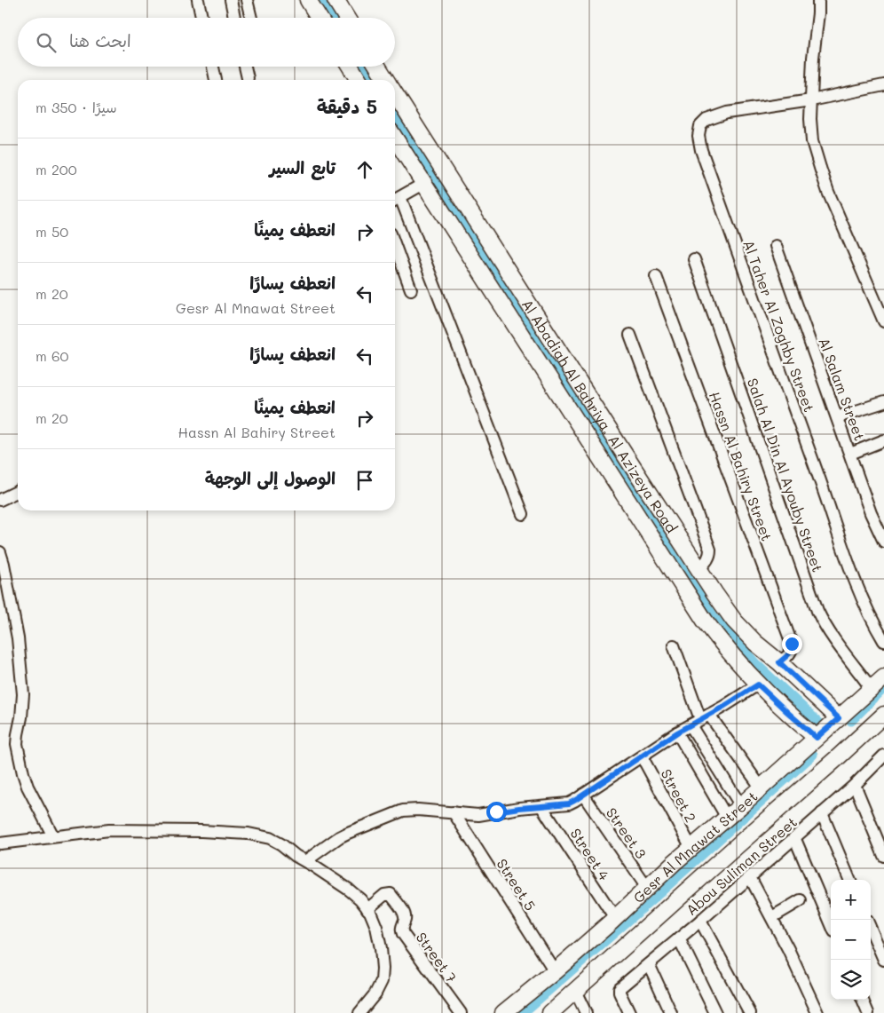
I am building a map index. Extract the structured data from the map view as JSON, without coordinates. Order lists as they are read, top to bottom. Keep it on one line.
{"streets":{"street":["Al Taher Al Zoghby Street","Al Salam Street","Al Abadiah Al Bahriya, Al Azizeya Road","Hassn Al Bahiry Street","Salah Al Din Al Ayouby Street","Street 2","Street 3","Gesr Al Mnawat Street","Street 4","Abou Suliman Street","Street 5","Street 7"]},"crossings":[["Al Abadiah Al Bahriya, Al Azizeya Road","Hassn Al Bahiry Street"],["Al Abadiah Al Bahriya, Al Azizeya Road","Gesr Al Mnawat Street"],["Salah Al Din Al Ayouby Street","Gesr Al Mnawat Street"],["Street 2","Gesr Al Mnawat Street"],["Street 3","Gesr Al Mnawat Street"],["Gesr Al Mnawat Street","Street 4"],["Gesr Al Mnawat Street","Street 5"]],"page":{"search":"ابحث هنا","heading":["5 دقيقة","سيرًا · 350 m"],"list":[["تابع السير","200 m"],["انعطف يمينًا","50 m"],["انعطف يسارًا","Gesr Al Mnawat Street","20 m"],["انعطف يسارًا","60 m"],["انعطف يمينًا","Hassn Al Bahiry Street","20 m"],"الوصول إلى الوجهة"],"map_buttons":["+","−"]}}
